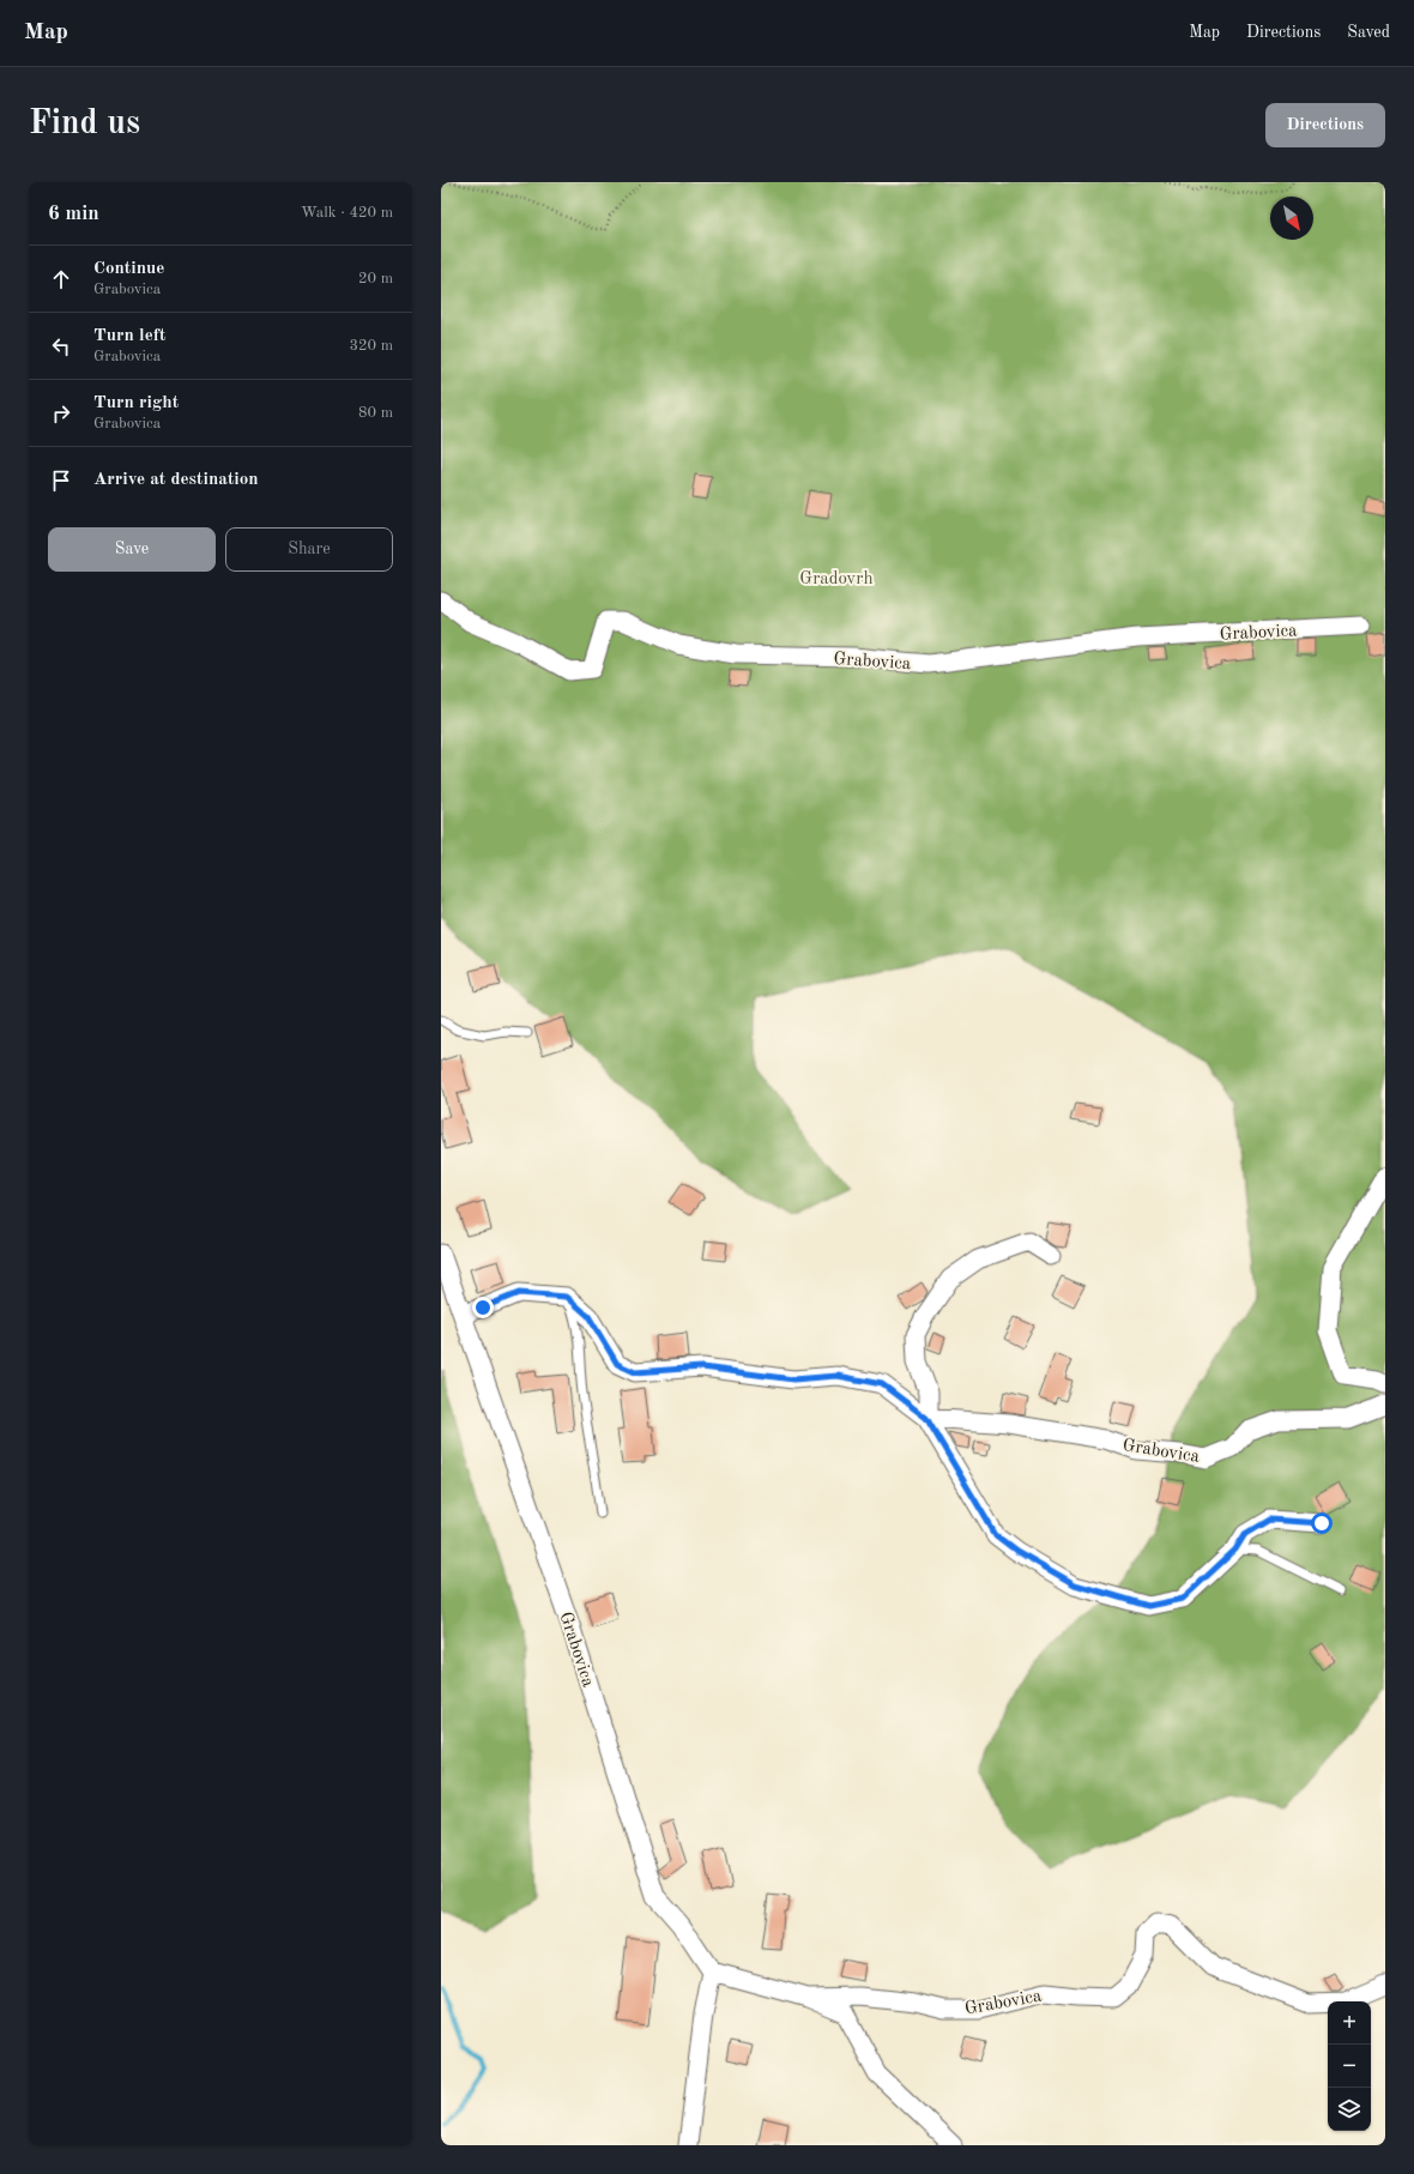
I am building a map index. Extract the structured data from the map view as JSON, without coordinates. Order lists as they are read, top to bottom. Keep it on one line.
{"streets":{"street":["Grabovica"]},"parks":["Gradovrh"],"north":"bottom right","page":{"header":"Map","nav":["Map","Directions","Saved"],"buttons":["Directions",["Save","Share"]],"title":"Find us","heading":["6 min","Walk · 420 m"],"list":[["Continue","Grabovica","20 m"],["Turn left","Grabovica","320 m"],["Turn right","Grabovica","80 m"],"Arrive at destination"],"map_buttons":["+","−"]}}
